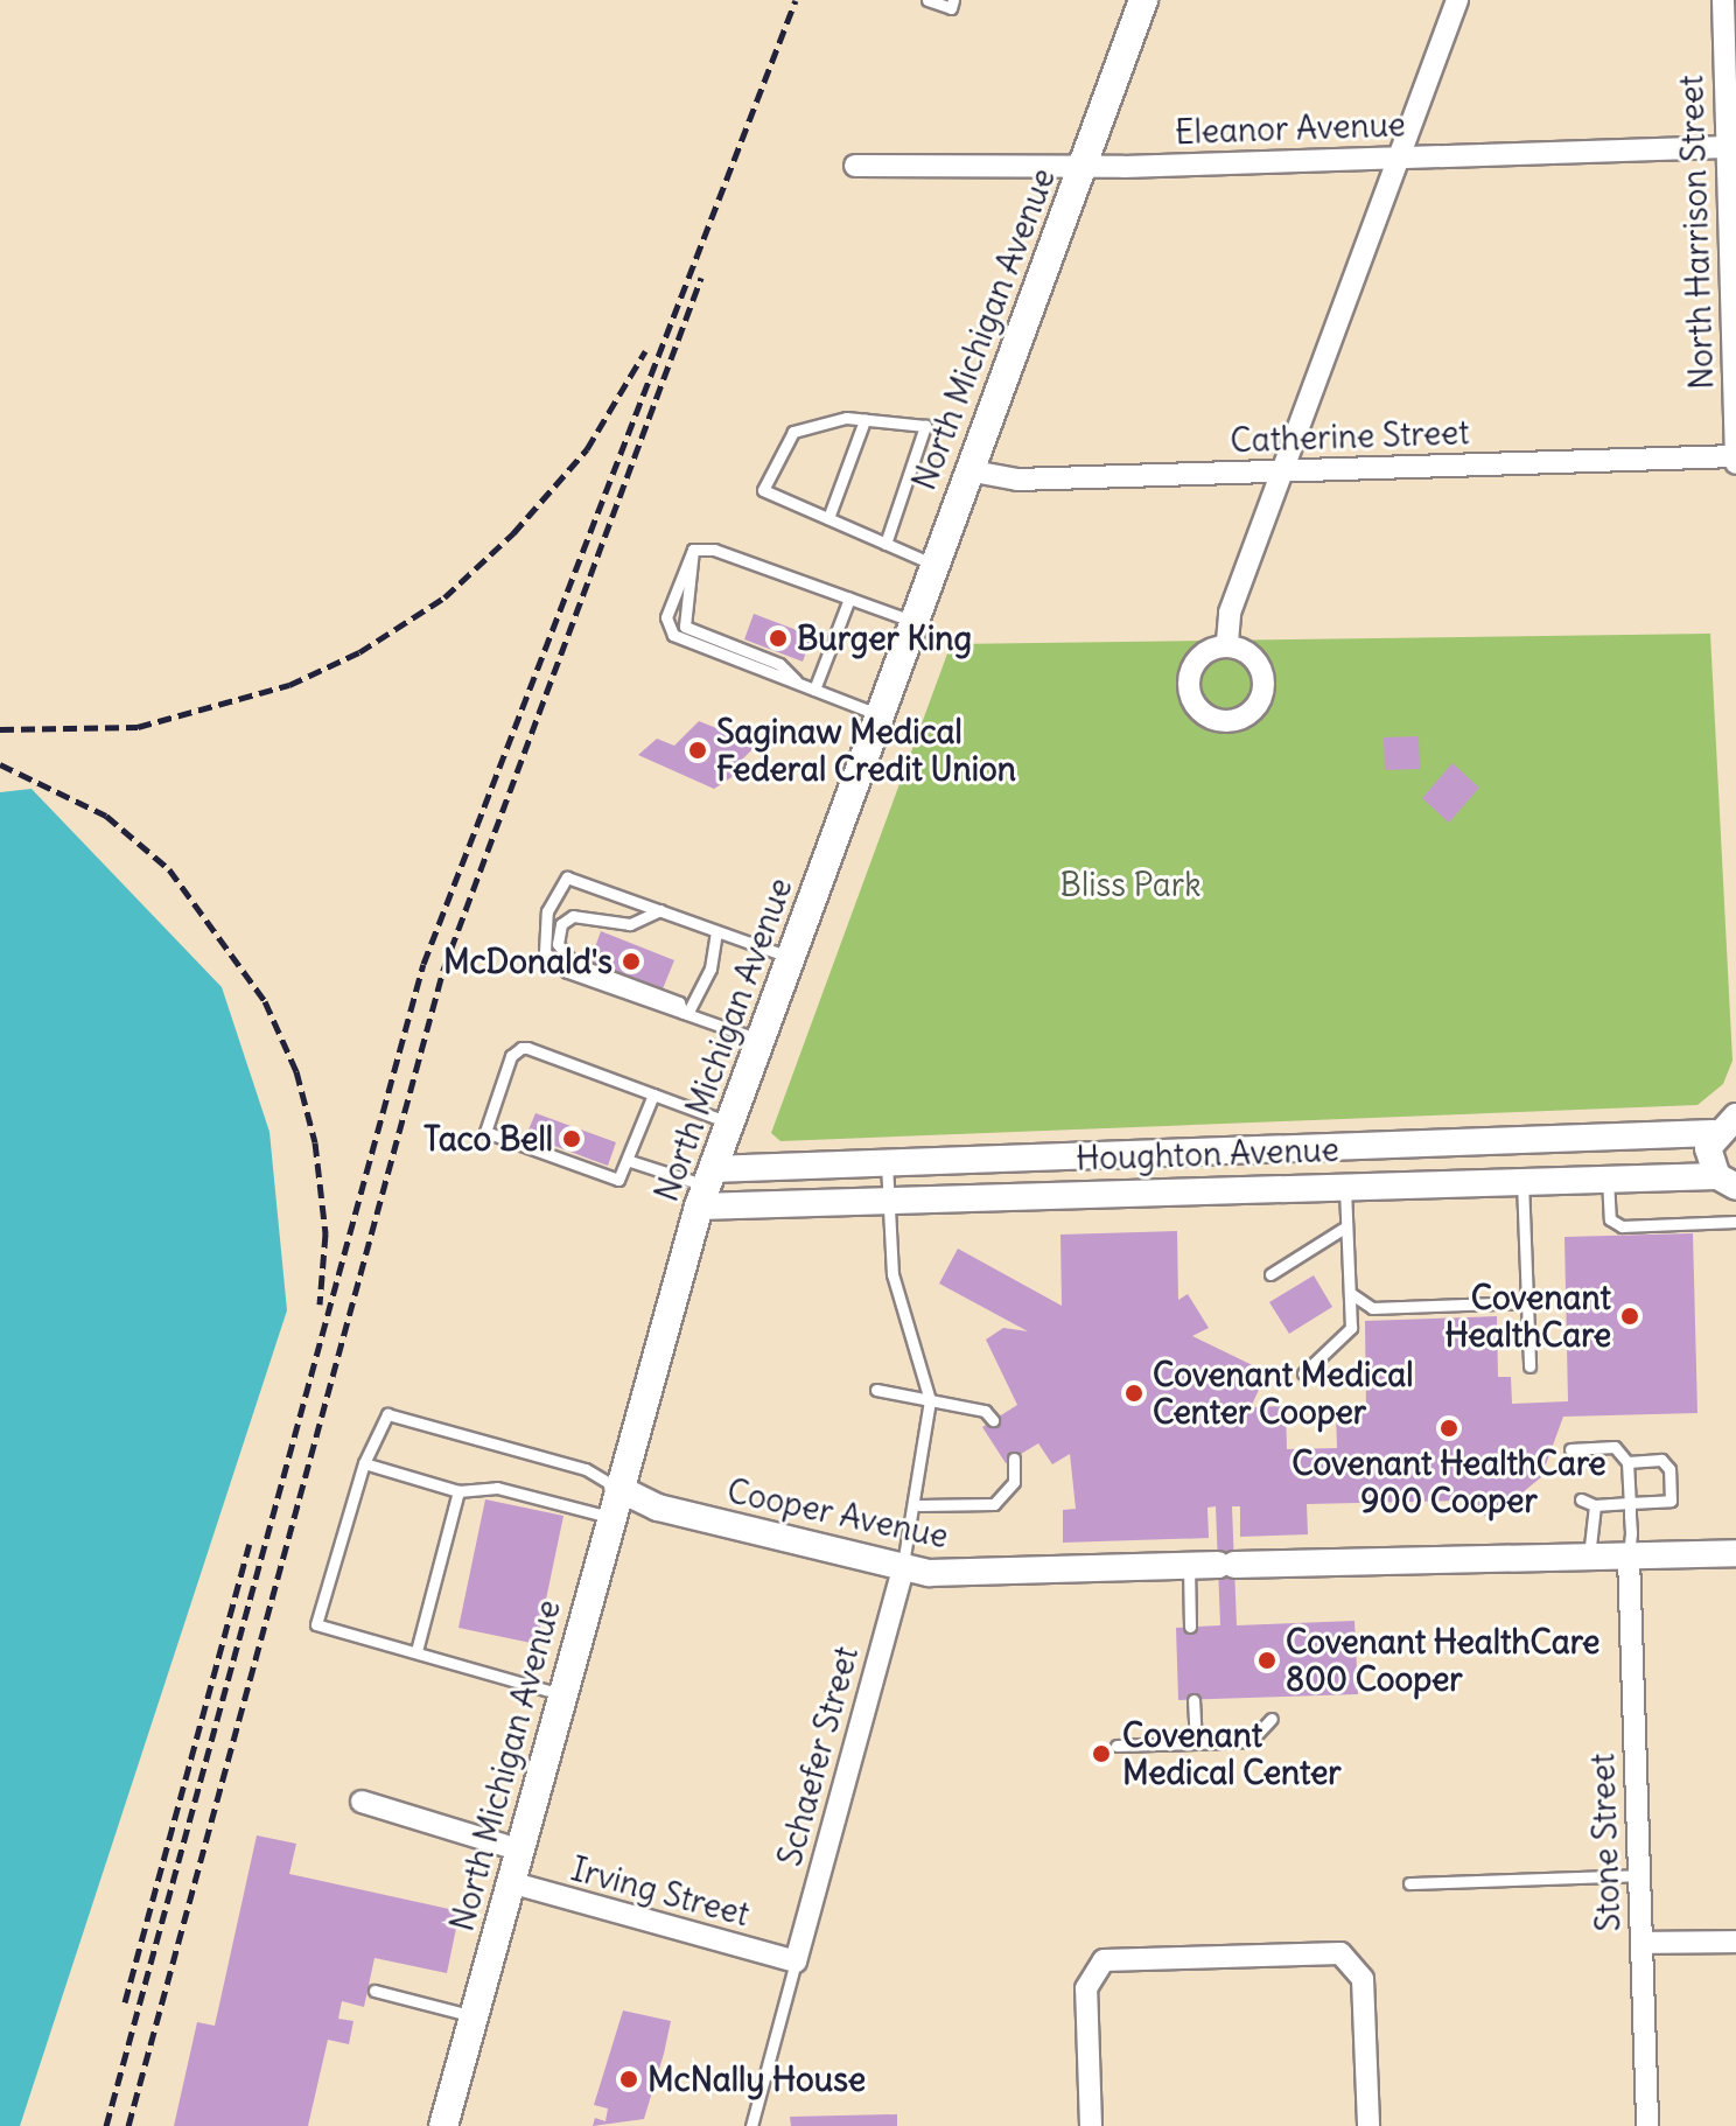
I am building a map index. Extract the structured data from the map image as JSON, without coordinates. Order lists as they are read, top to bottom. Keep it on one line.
{"streets":{"main road":["North Michigan Avenue"],"street":["Eleanor Avenue","North Harrison Street","Catherine Street","Houghton Avenue","Cooper Avenue","Schaefer Street","Stone Street","Irving Street"]},"crossings":[["Eleanor Avenue","North Harrison Street"],["Eleanor Avenue","North Michigan Avenue"],["North Harrison Street","Catherine Street"],["North Michigan Avenue","Catherine Street"],["North Michigan Avenue","Houghton Avenue"],["North Michigan Avenue","Cooper Avenue"],["North Michigan Avenue","Irving Street"],["Cooper Avenue","Schaefer Street"],["Cooper Avenue","Stone Street"],["Schaefer Street","Irving Street"]],"parks":["Bliss Park"],"places":["Burger King","Saginaw Medical Federal Credit Union","McDonald's","Taco Bell","Covenant HealthCare","Covenant Medical Center Cooper","Covenant HealthCare 900 Cooper","Covenant HealthCare 800 Cooper","Covenant Medical Center","McNally House"]}
